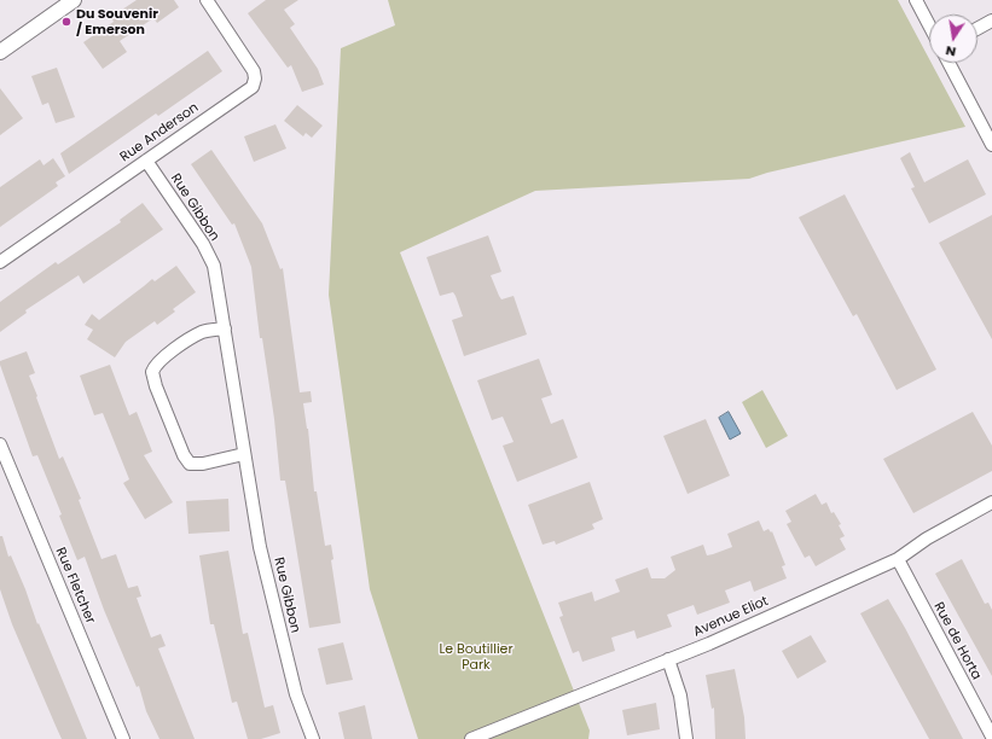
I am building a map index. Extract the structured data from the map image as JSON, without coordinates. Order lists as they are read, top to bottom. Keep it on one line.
{"streets":{"street":["Rue Anderson","Rue Gibbon","Rue Fletcher","Avenue Eliot","Rue de Horta"]},"crossings":[["Rue Anderson","Rue Gibbon"],["Avenue Eliot","Rue de Horta"]],"parks":["Le Boutillier Park"],"places":["Du Souvenir / Emerson"],"north":"bottom"}
